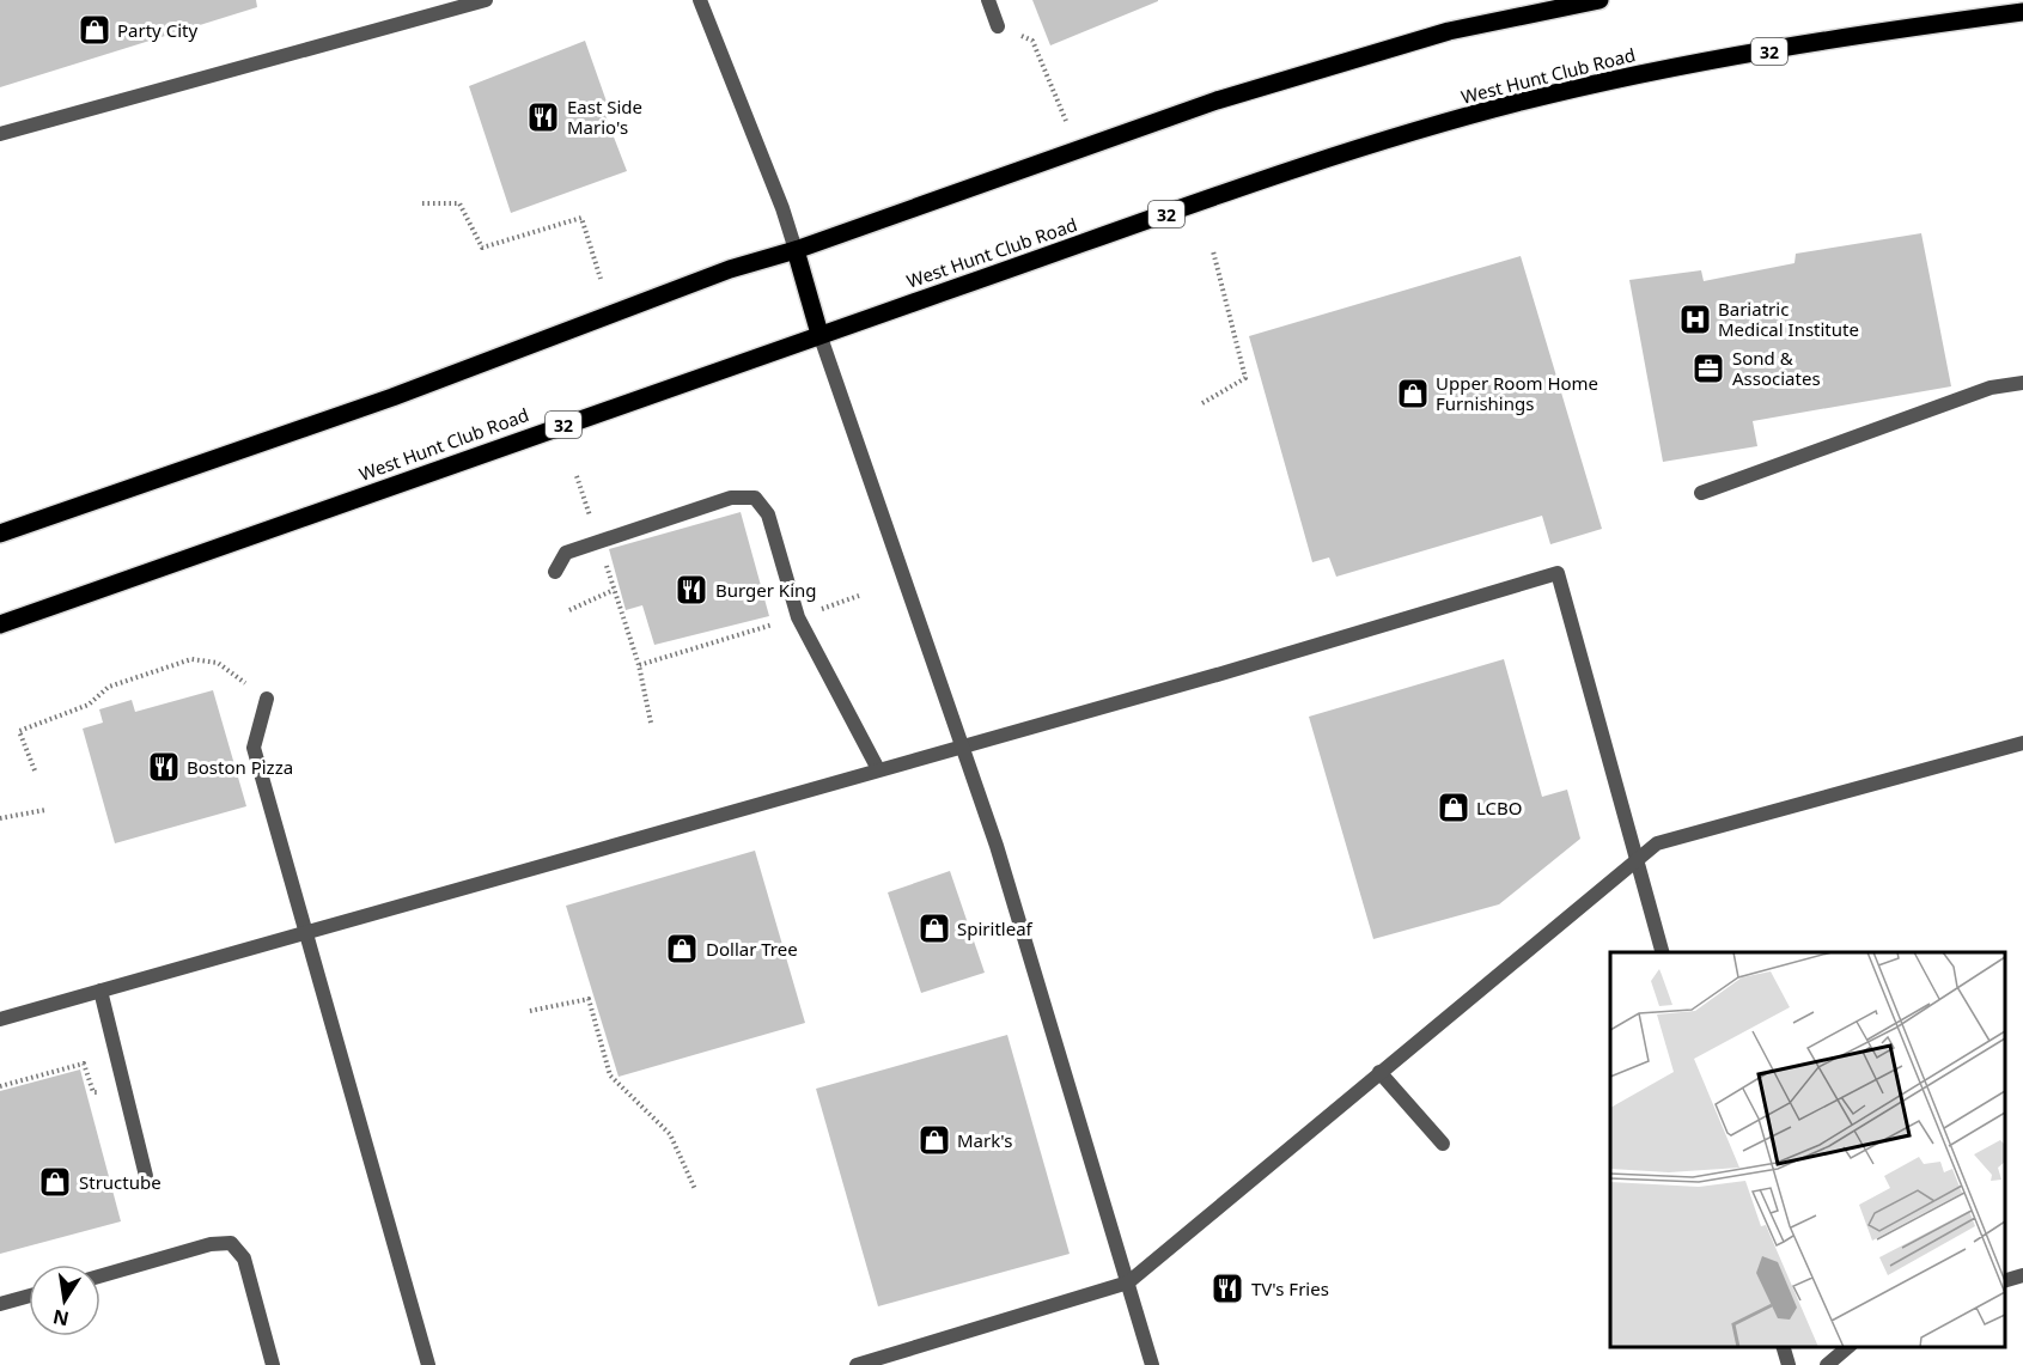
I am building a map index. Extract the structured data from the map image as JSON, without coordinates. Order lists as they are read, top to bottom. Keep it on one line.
{"streets":{"main road":["32","West Hunt Club Road"]},"places":{"shop":["Party City","Upper Room Home Furnishings","LCBO","Spiritleaf","Dollar Tree","Mark's","Structube"],"restaurant":["East Side Mario's","Burger King","Boston Pizza","TV's Fries"],"hospital":["Bariatric Medical Institute"],"office":["Sond & Associates"]},"north":"bottom"}
